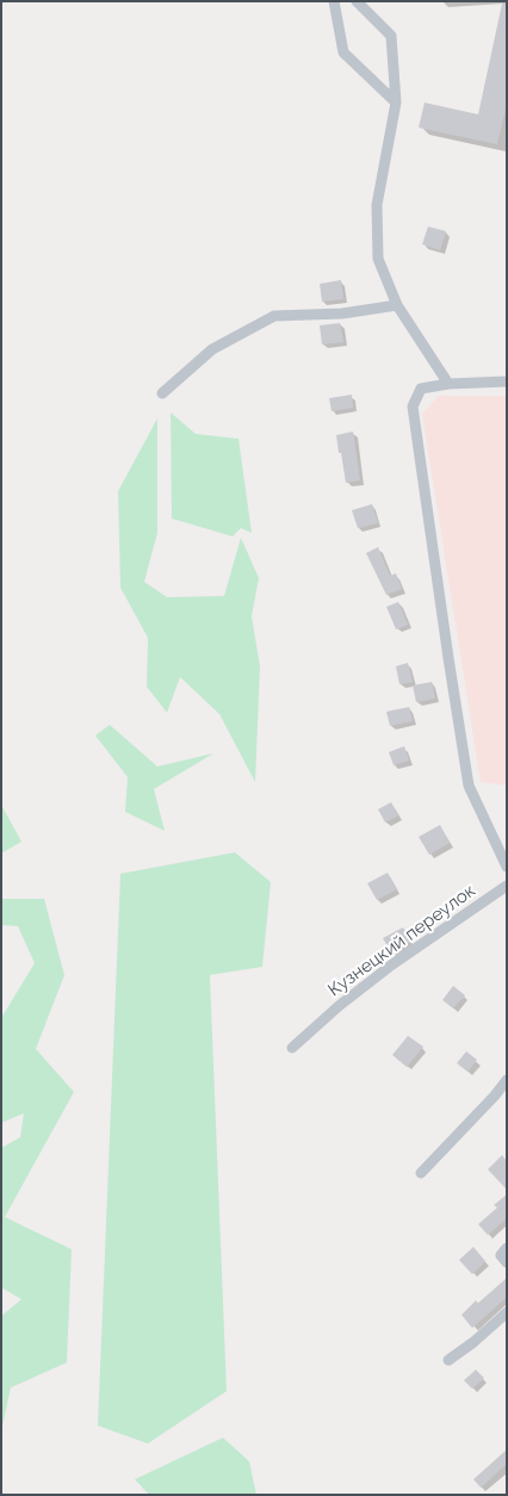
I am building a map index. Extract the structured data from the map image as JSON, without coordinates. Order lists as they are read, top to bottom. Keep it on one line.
{"streets":{"street":["Кузнецкий переулок"]}}
